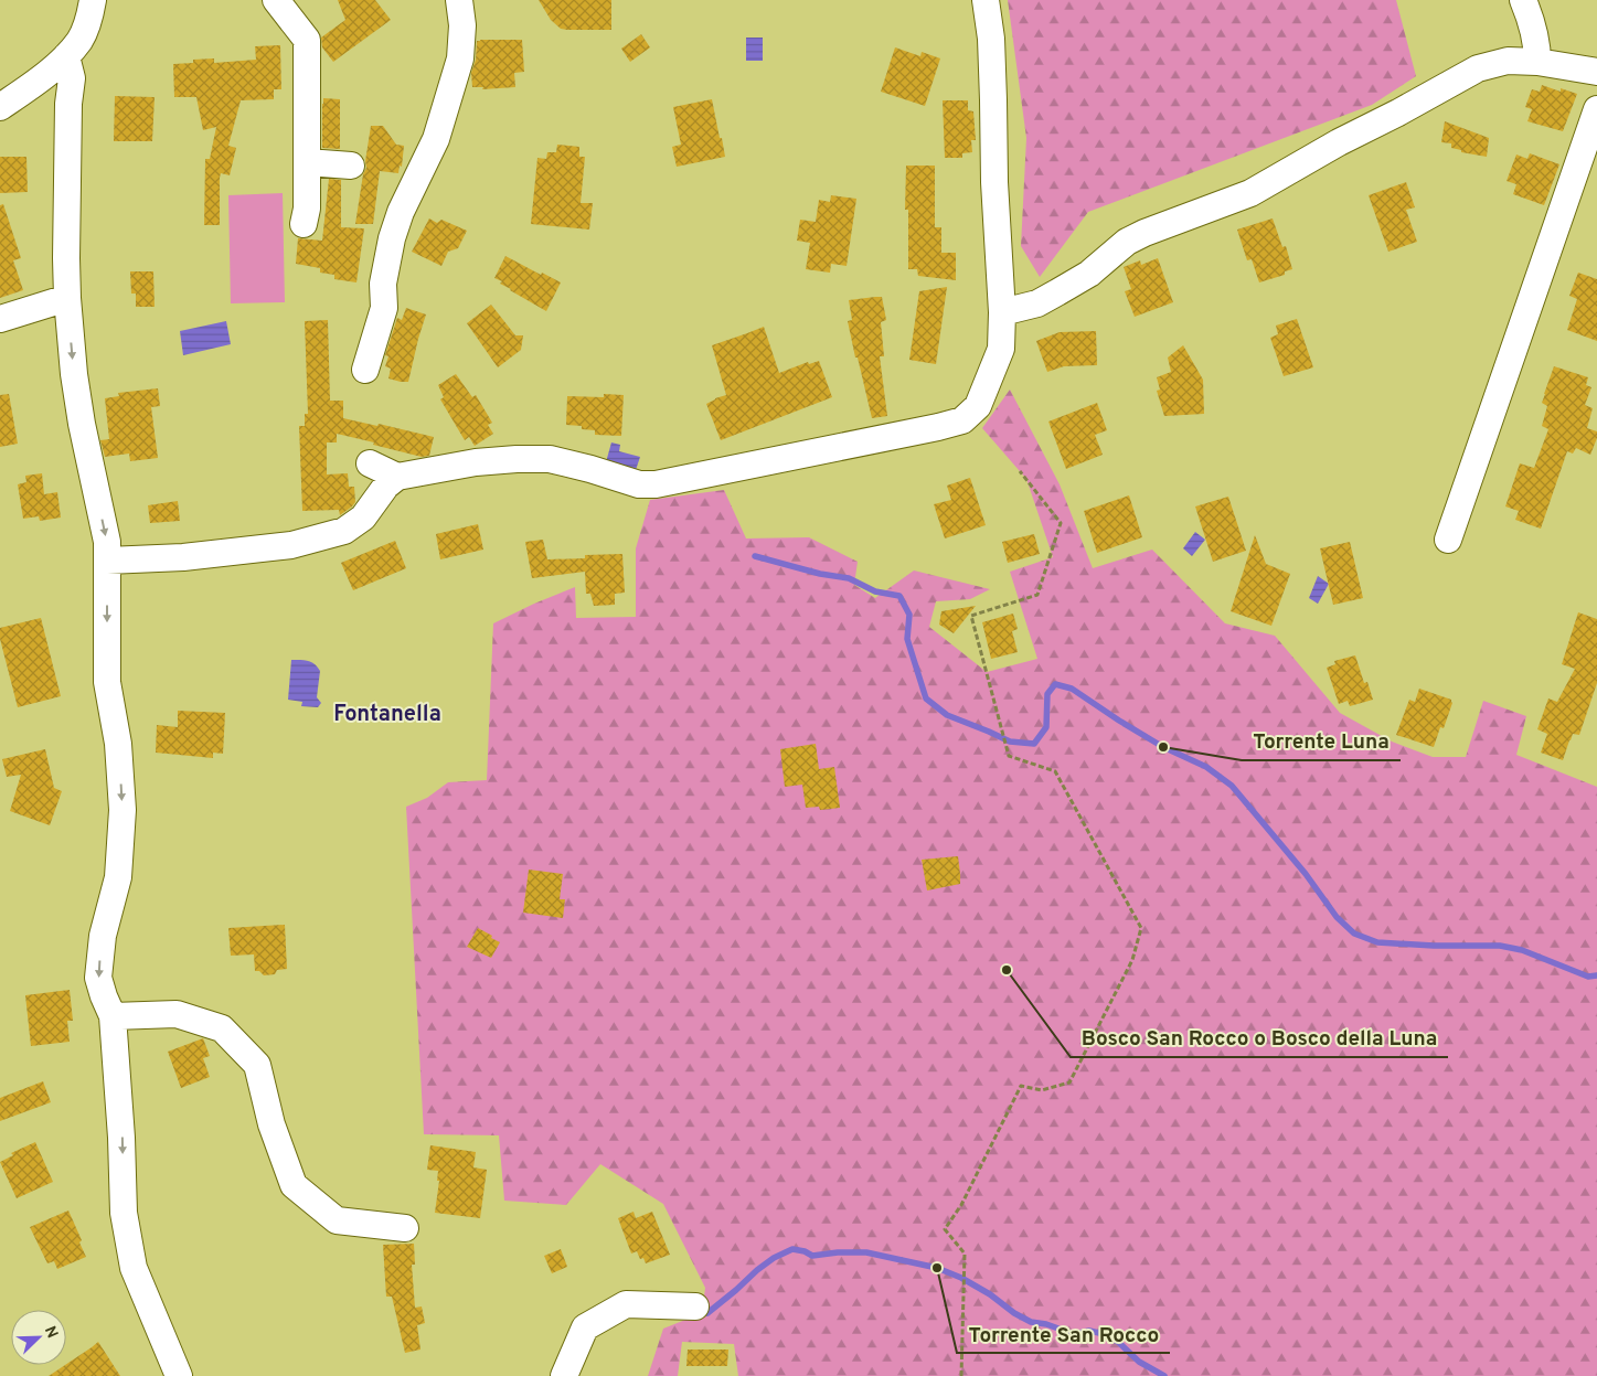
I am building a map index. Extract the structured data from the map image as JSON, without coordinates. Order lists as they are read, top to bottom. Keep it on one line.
{"districts":["Fontanella"],"places":["Torrente Luna","Bosco San Rocco o Bosco della Luna","Torrente San Rocco"],"north":"top right"}
